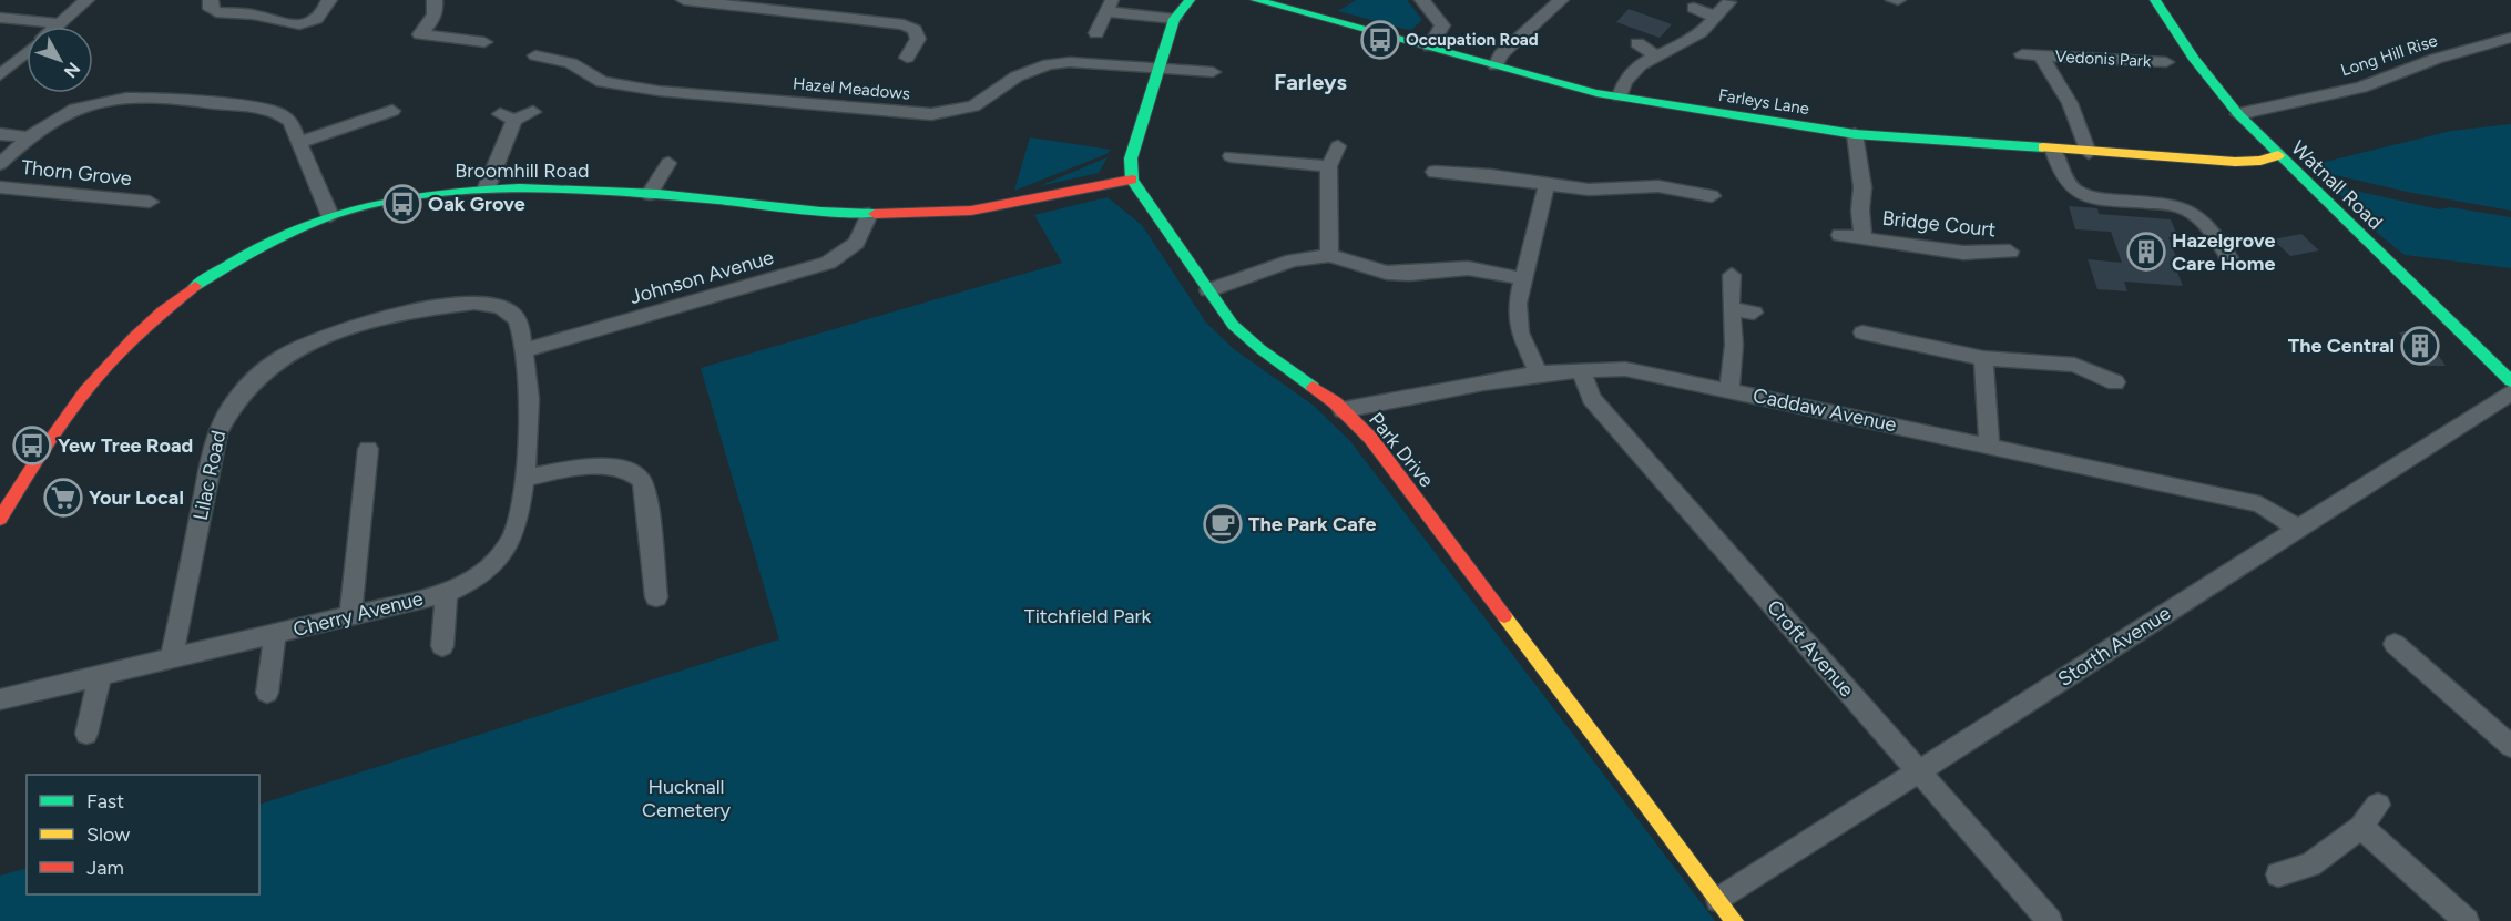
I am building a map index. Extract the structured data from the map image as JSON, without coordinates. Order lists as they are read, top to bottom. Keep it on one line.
{"streets":{"street":["Long Hill Rise","Vedonis Park","Hazel Meadows","Farleys Lane","Broomhill Road","Thorn Grove","Watnall Road","Bridge Court","Johnson Avenue","Caddaw Avenue","Park Drive","Lilac Road","Cherry Avenue","Storth Avenue","Croft Avenue"]},"crossings":[["Long Hill Rise","Watnall Road"],["Vedonis Park","Farleys Lane"],["Farleys Lane","Watnall Road"],["Farleys Lane","Bridge Court"],["Broomhill Road","Johnson Avenue"],["Broomhill Road","Park Drive"],["Johnson Avenue","Lilac Road"],["Johnson Avenue","Cherry Avenue"],["Caddaw Avenue","Park Drive"],["Caddaw Avenue","Storth Avenue"],["Caddaw Avenue","Croft Avenue"],["Park Drive","Storth Avenue"],["Lilac Road","Cherry Avenue"],["Storth Avenue","Croft Avenue"]],"districts":["Farleys"],"parks":["Titchfield Park","Hucknall Cemetery"],"places":{"bus stop":["Occupation Road","Oak Grove","Yew Tree Road"],"building":["Hazelgrove Care Home","The Central"],"supermarket":["Your Local"],"cafe":["The Park Cafe"]},"legend":["Fast","Slow","Jam"],"north":"bottom right"}
